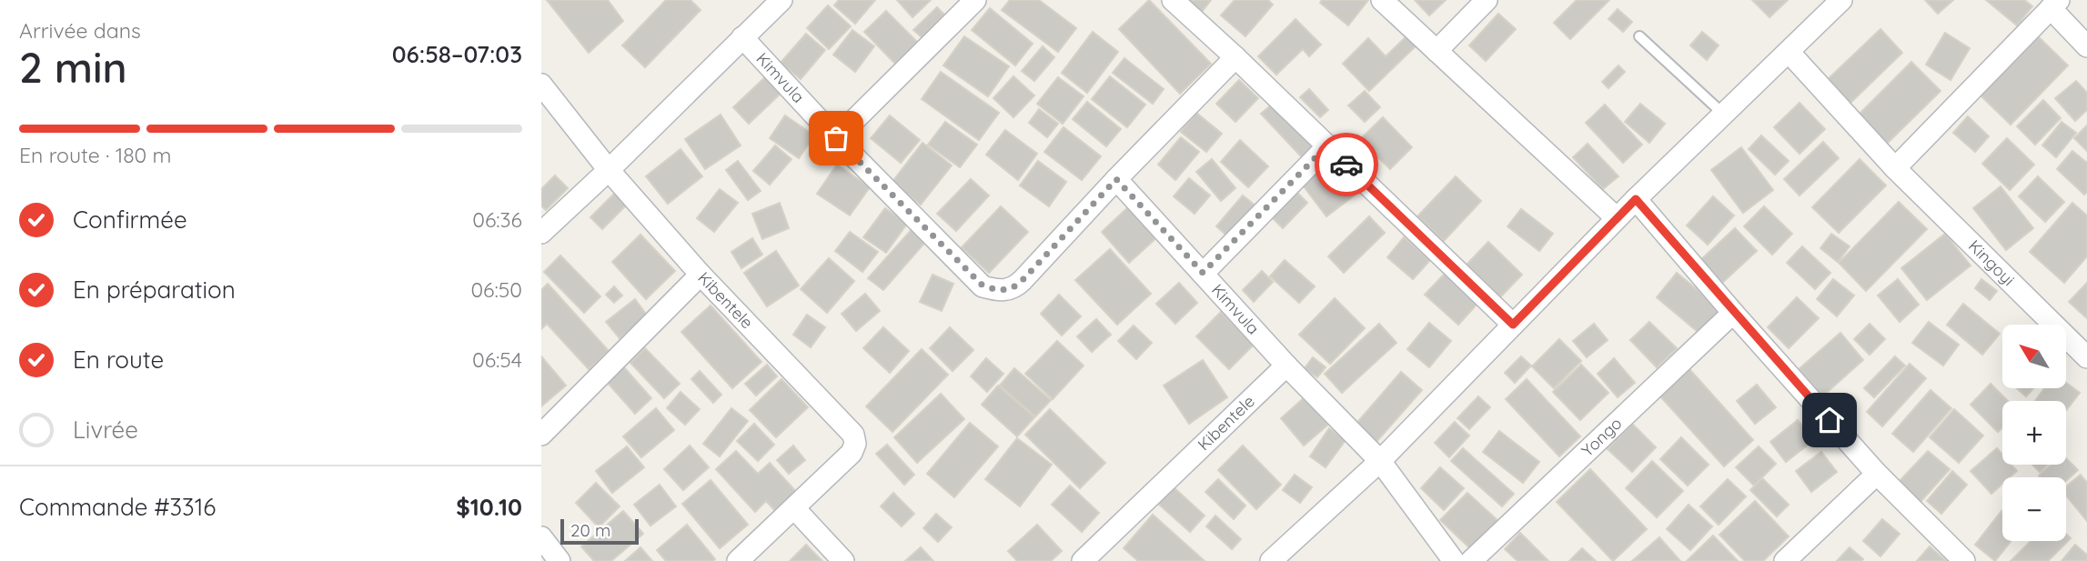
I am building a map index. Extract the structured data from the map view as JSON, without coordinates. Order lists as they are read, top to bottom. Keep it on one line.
{"streets":{"street":["Kimvula","Kingoyi","Kibentele","Yongo"]},"crossings":[["Kimvula","Kibentele"]],"scale_bar":"20 m","north":"top left","page":{"heading":["2 min","Arrivée dans","06:58–07:03"],"panel":["Commande #3316","$10.10"],"bar":"En route · 180 m","list":[["Confirmée","06:36"],["En préparation","06:50"],["En route","06:54"],"Livrée"],"map_buttons":["+","−"],"scale":"20 m"}}
